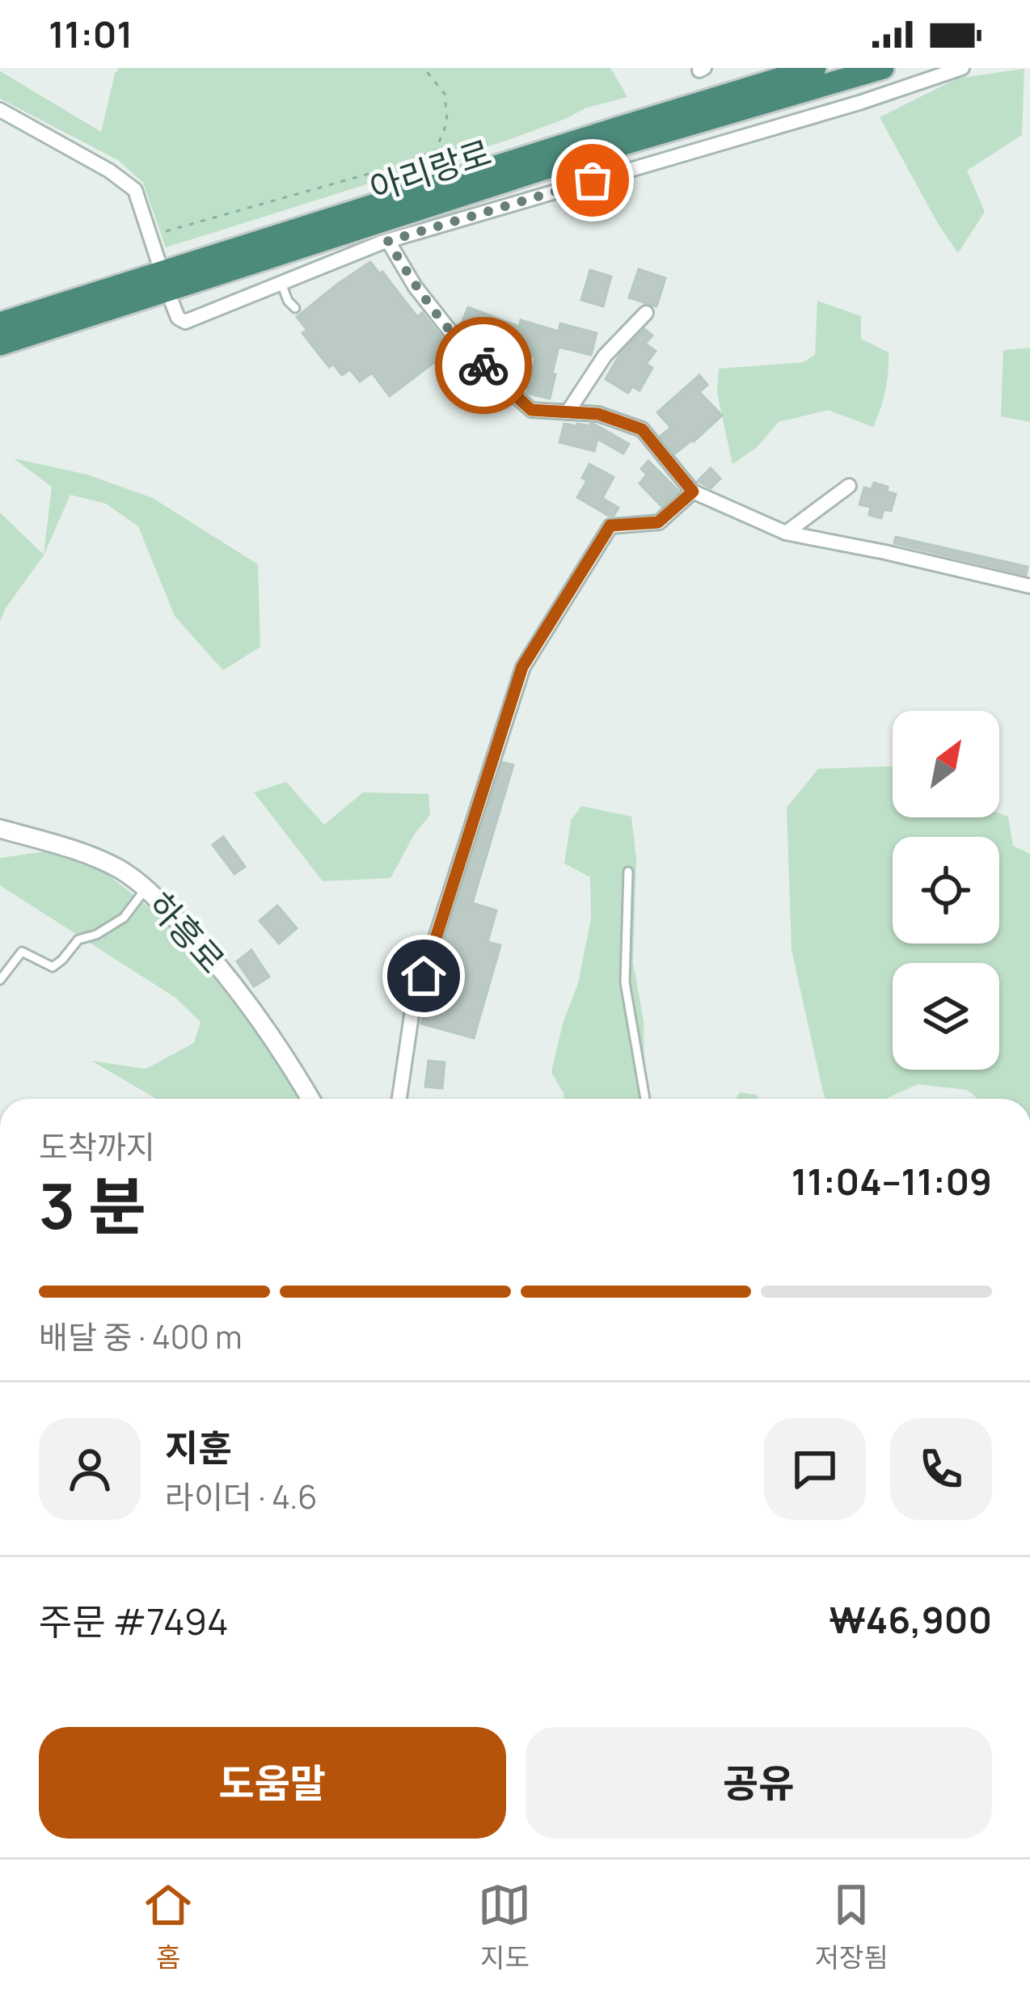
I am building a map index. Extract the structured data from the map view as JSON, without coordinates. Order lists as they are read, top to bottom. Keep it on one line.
{"streets":{"highway":["아리랑로"],"street":["하흥로"]},"north":"top right","page":{"status":"11:01","heading":["3 분","도착까지","11:04–11:09"],"panel":["지훈","라이더 · 4.6","주문 #7494","₩46,900"],"bar":"배달 중 · 400 m","buttons":["도움말","공유"],"tabs":["홈","지도","저장됨"]}}
